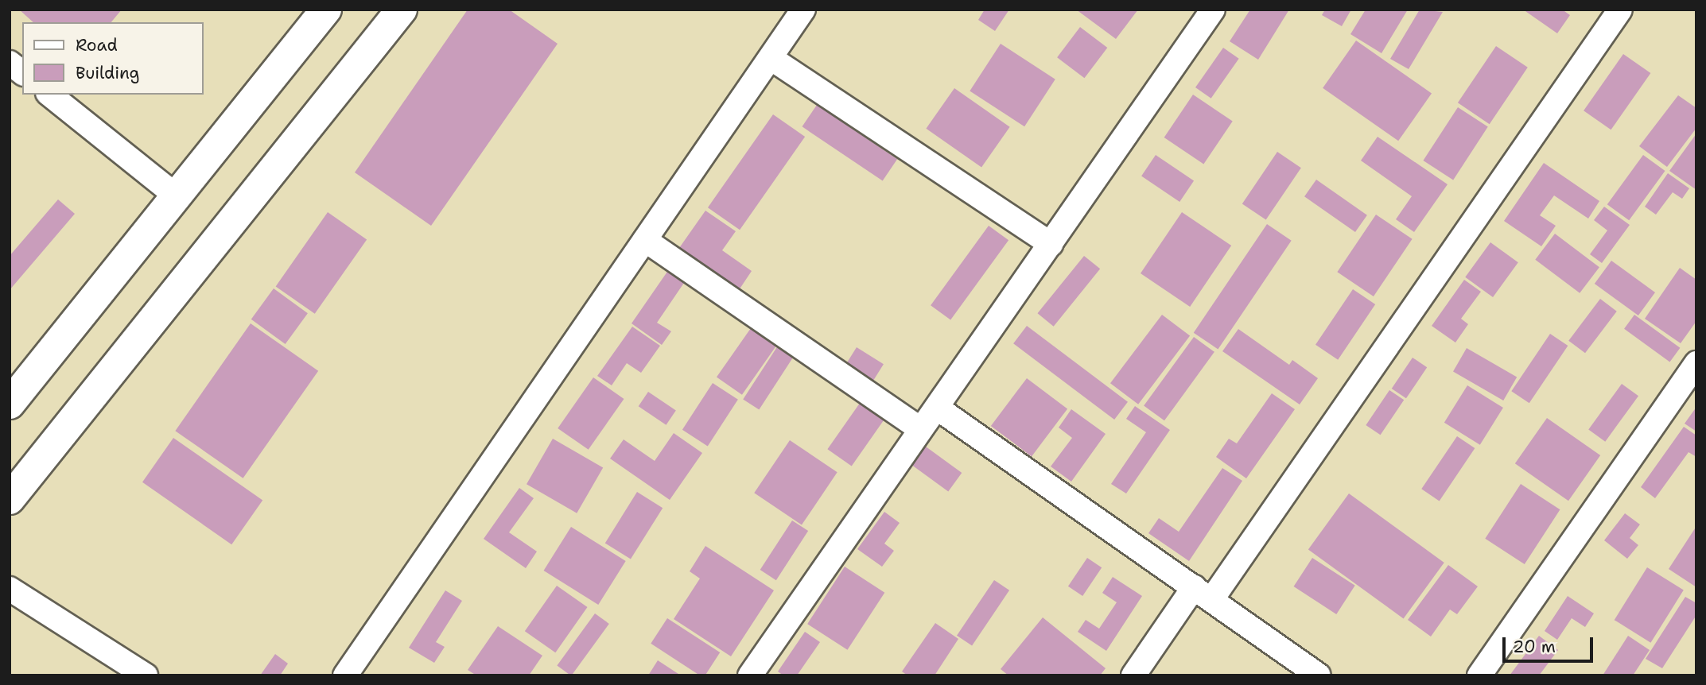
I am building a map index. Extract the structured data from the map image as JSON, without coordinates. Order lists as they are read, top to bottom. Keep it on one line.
{"legend":["Road","Building"],"scale_bar":"20 m"}
